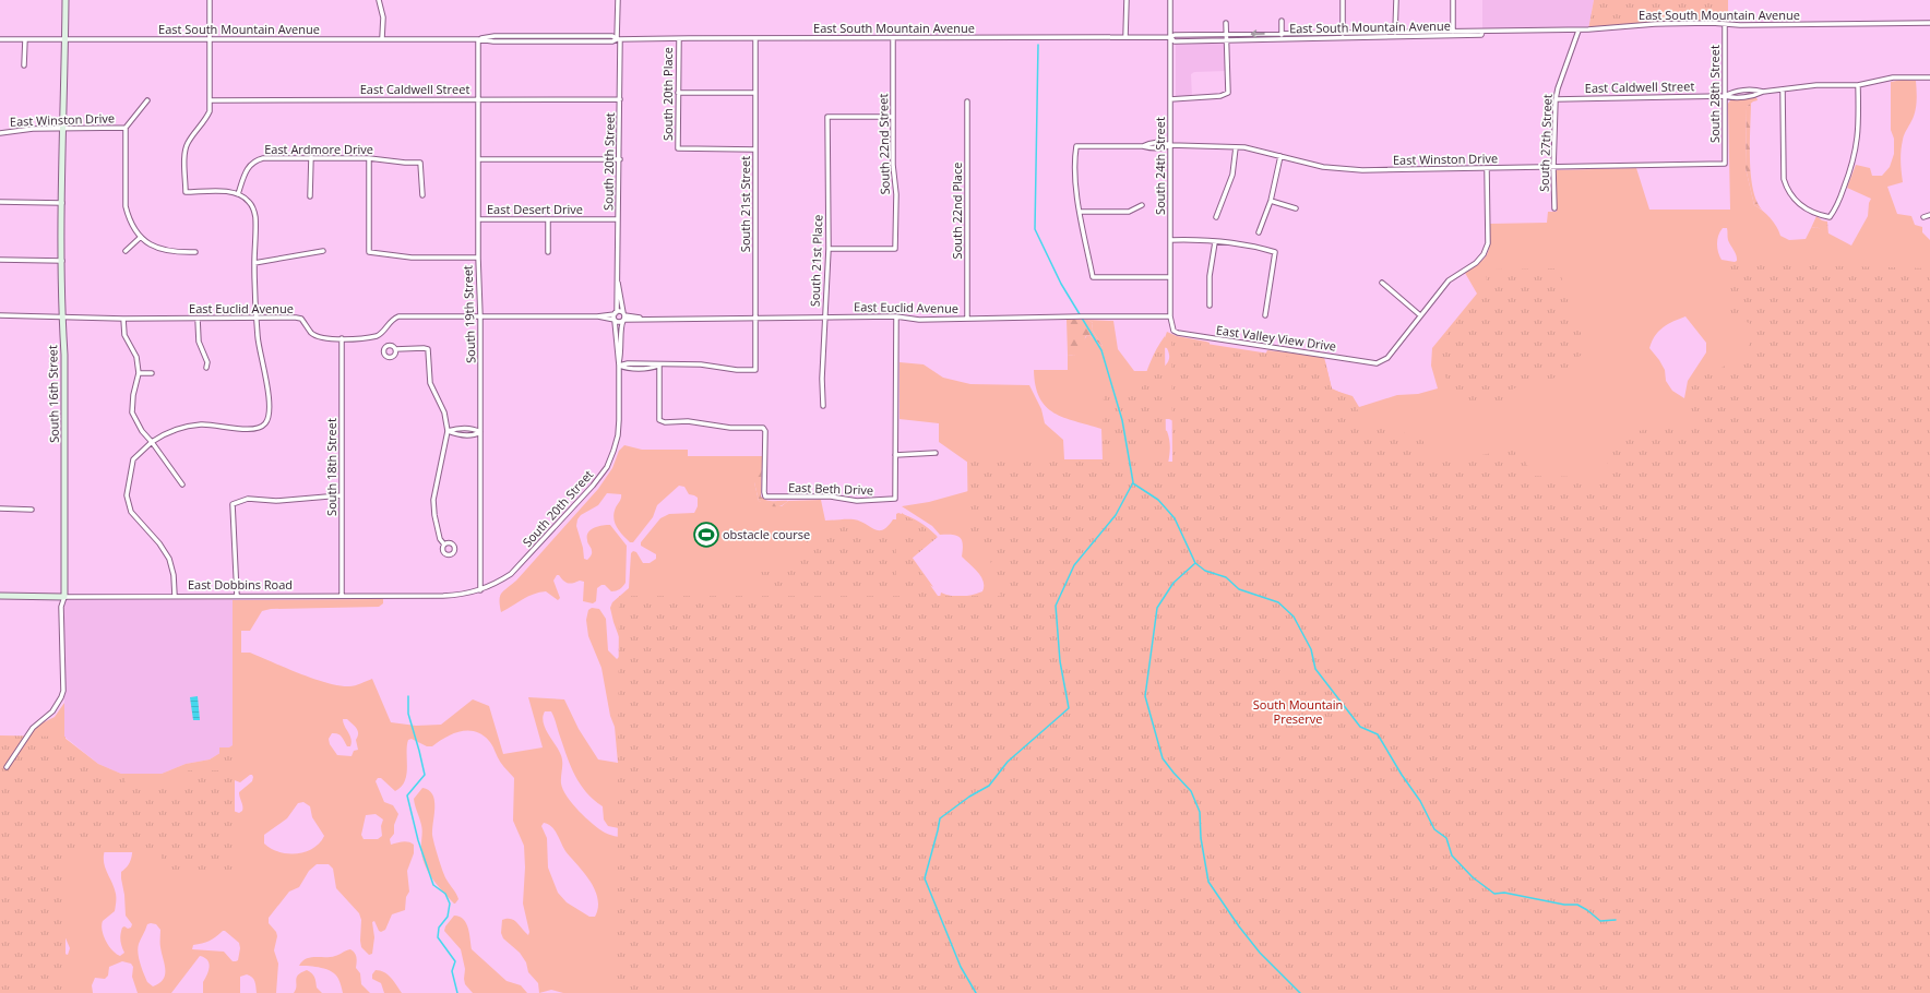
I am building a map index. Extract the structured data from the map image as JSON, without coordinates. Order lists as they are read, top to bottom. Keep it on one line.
{"streets":{"main road":["South 16th Street","East Dobbins Road"],"street":["East South Mountain Avenue","East Caldwell Street","South 20th Place","South 28th Street","East Winston Drive","South 27th Street","South 22nd Street","East Ardmore Drive","South 20th Street","South 24th Street","South 21st Street","East Desert Drive","South 22nd Place","South 21st Place","East Euclid Avenue","South 19th Street","East Valley View Drive","South 18th Street","East Beth Drive"]},"crossings":[["East South Mountain Avenue","South 20th Place"],["East South Mountain Avenue","South 28th Street"],["East South Mountain Avenue","South 27th Street"],["East South Mountain Avenue","South 22nd Street"],["East South Mountain Avenue","South 20th Street"],["East South Mountain Avenue","South 24th Street"],["East South Mountain Avenue","South 21st Street"],["East South Mountain Avenue","South 19th Street"],["East South Mountain Avenue","South 16th Street"],["East Caldwell Street","South 28th Street"],["East Caldwell Street","South 27th Street"],["East Caldwell Street","South 20th Street"],["East Caldwell Street","South 19th Street"],["South 20th Place","South 21st Street"],["South 28th Street","East Winston Drive"],["East Winston Drive","South 27th Street"],["East Winston Drive","South 24th Street"],["East Winston Drive","South 16th Street"],["South 22nd Street","South 21st Place"],["South 20th Street","East Desert Drive"],["South 20th Street","East Euclid Avenue"],["South 20th Street","South 19th Street"],["South 20th Street","East Dobbins Road"],["South 24th Street","East Euclid Avenue"],["South 24th Street","East Valley View Drive"],["South 21st Street","East Euclid Avenue"],["South 21st Street","East Beth Drive"],["East Desert Drive","South 19th Street"],["South 22nd Place","East Euclid Avenue"],["South 21st Place","East Euclid Avenue"],["East Euclid Avenue","South 19th Street"],["East Euclid Avenue","South 16th Street"],["East Euclid Avenue","South 18th Street"],["South 19th Street","East Dobbins Road"],["South 16th Street","East Dobbins Road"],["South 18th Street","East Dobbins Road"]],"parks":["South Mountain Preserve"],"places":{"sports":["obstacle course"]}}
